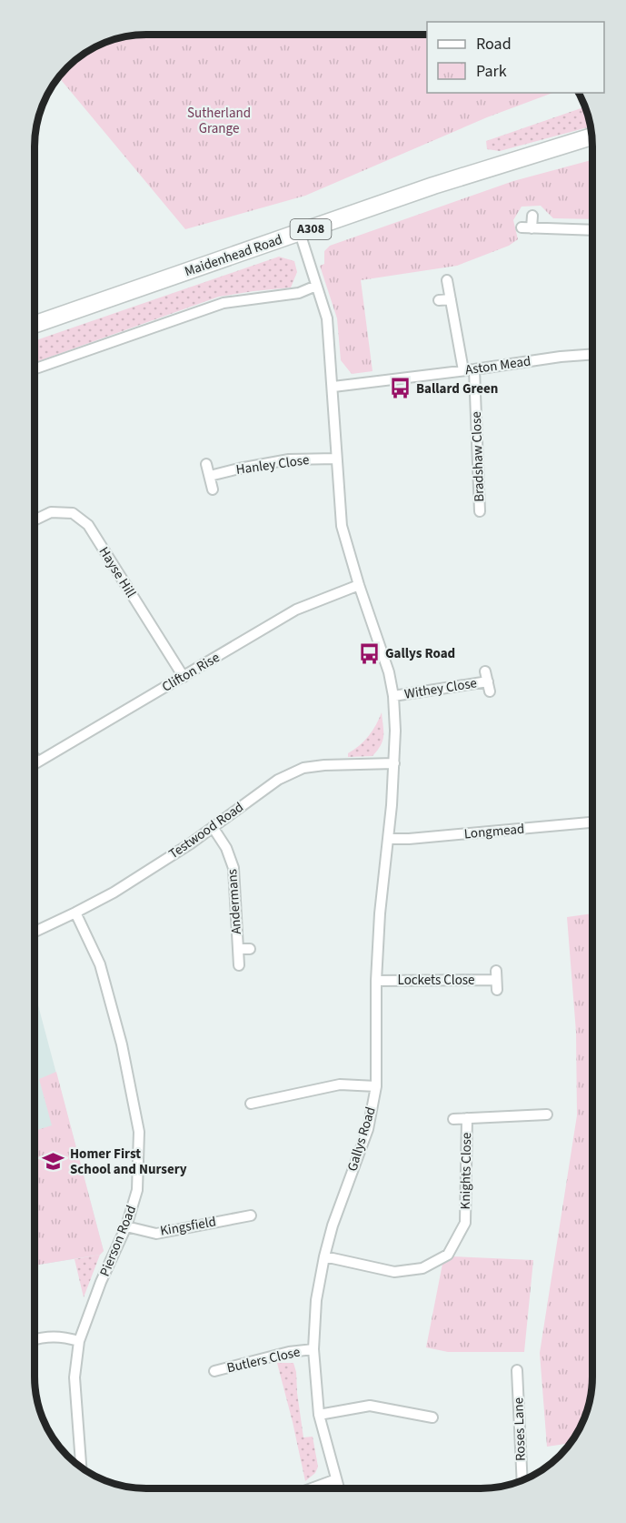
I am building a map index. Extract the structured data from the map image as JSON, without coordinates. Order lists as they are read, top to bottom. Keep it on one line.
{"streets":{"main road":["A308","Maidenhead Road"],"street":["Aston Mead","Bradshaw Close","Hanley Close","Hayse Hill","Clifton Rise","Withey Close","Testwood Road","Longmead","Andermans","Lockets Close","Gallys Road","Knights Close","Kingsfield","Pierson Road","Butlers Close","Roses Lane"]},"crossings":[["Maidenhead Road","Gallys Road"],["Aston Mead","Bradshaw Close"],["Aston Mead","Gallys Road"],["Hanley Close","Gallys Road"],["Hayse Hill","Clifton Rise"],["Clifton Rise","Gallys Road"],["Withey Close","Gallys Road"],["Testwood Road","Andermans"],["Testwood Road","Gallys Road"],["Testwood Road","Pierson Road"],["Longmead","Gallys Road"],["Lockets Close","Gallys Road"],["Gallys Road","Knights Close"],["Gallys Road","Butlers Close"],["Kingsfield","Pierson Road"]],"parks":["Sutherland Grange"],"places":{"bus stop":["Ballard Green","Gallys Road"],"school or university":["Homer First School and Nursery"]},"legend":["Road","Park"]}
